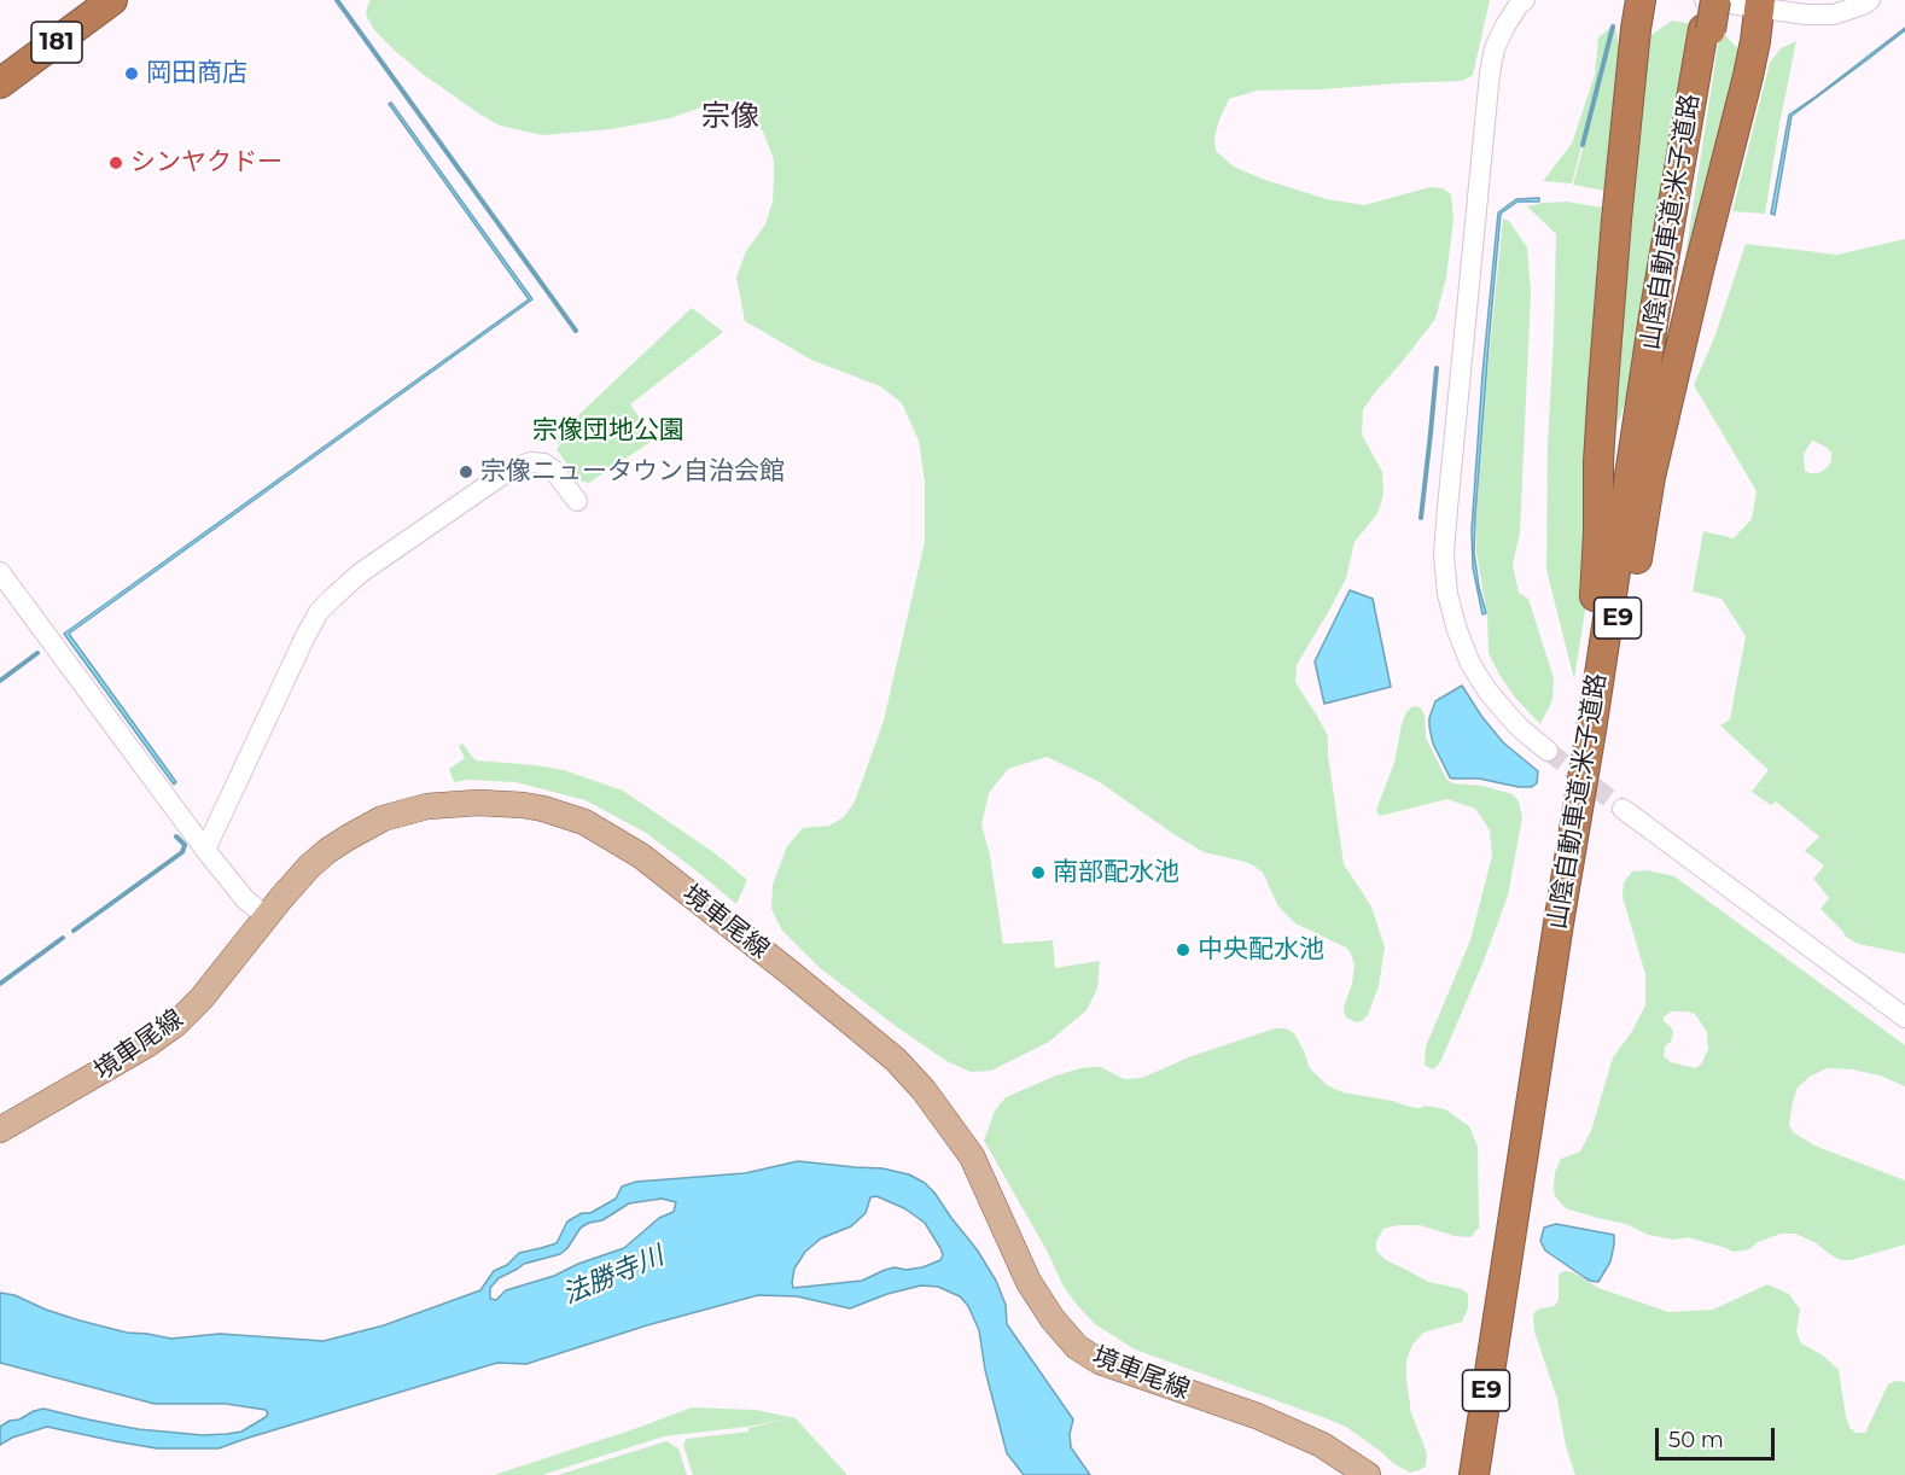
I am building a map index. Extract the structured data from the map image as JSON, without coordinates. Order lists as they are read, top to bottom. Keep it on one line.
{"streets":{"highway":["181","山陰自動車道;米子道路","E9"],"main road":["境車尾線"]},"districts":["宗像"],"water":["法勝寺川"],"parks":["宗像団地公園"],"places":["岡田商店","シンヤクドー","宗像ニュータウン自治会館","南部配水池","中央配水池"],"scale_bar":"50 m"}
